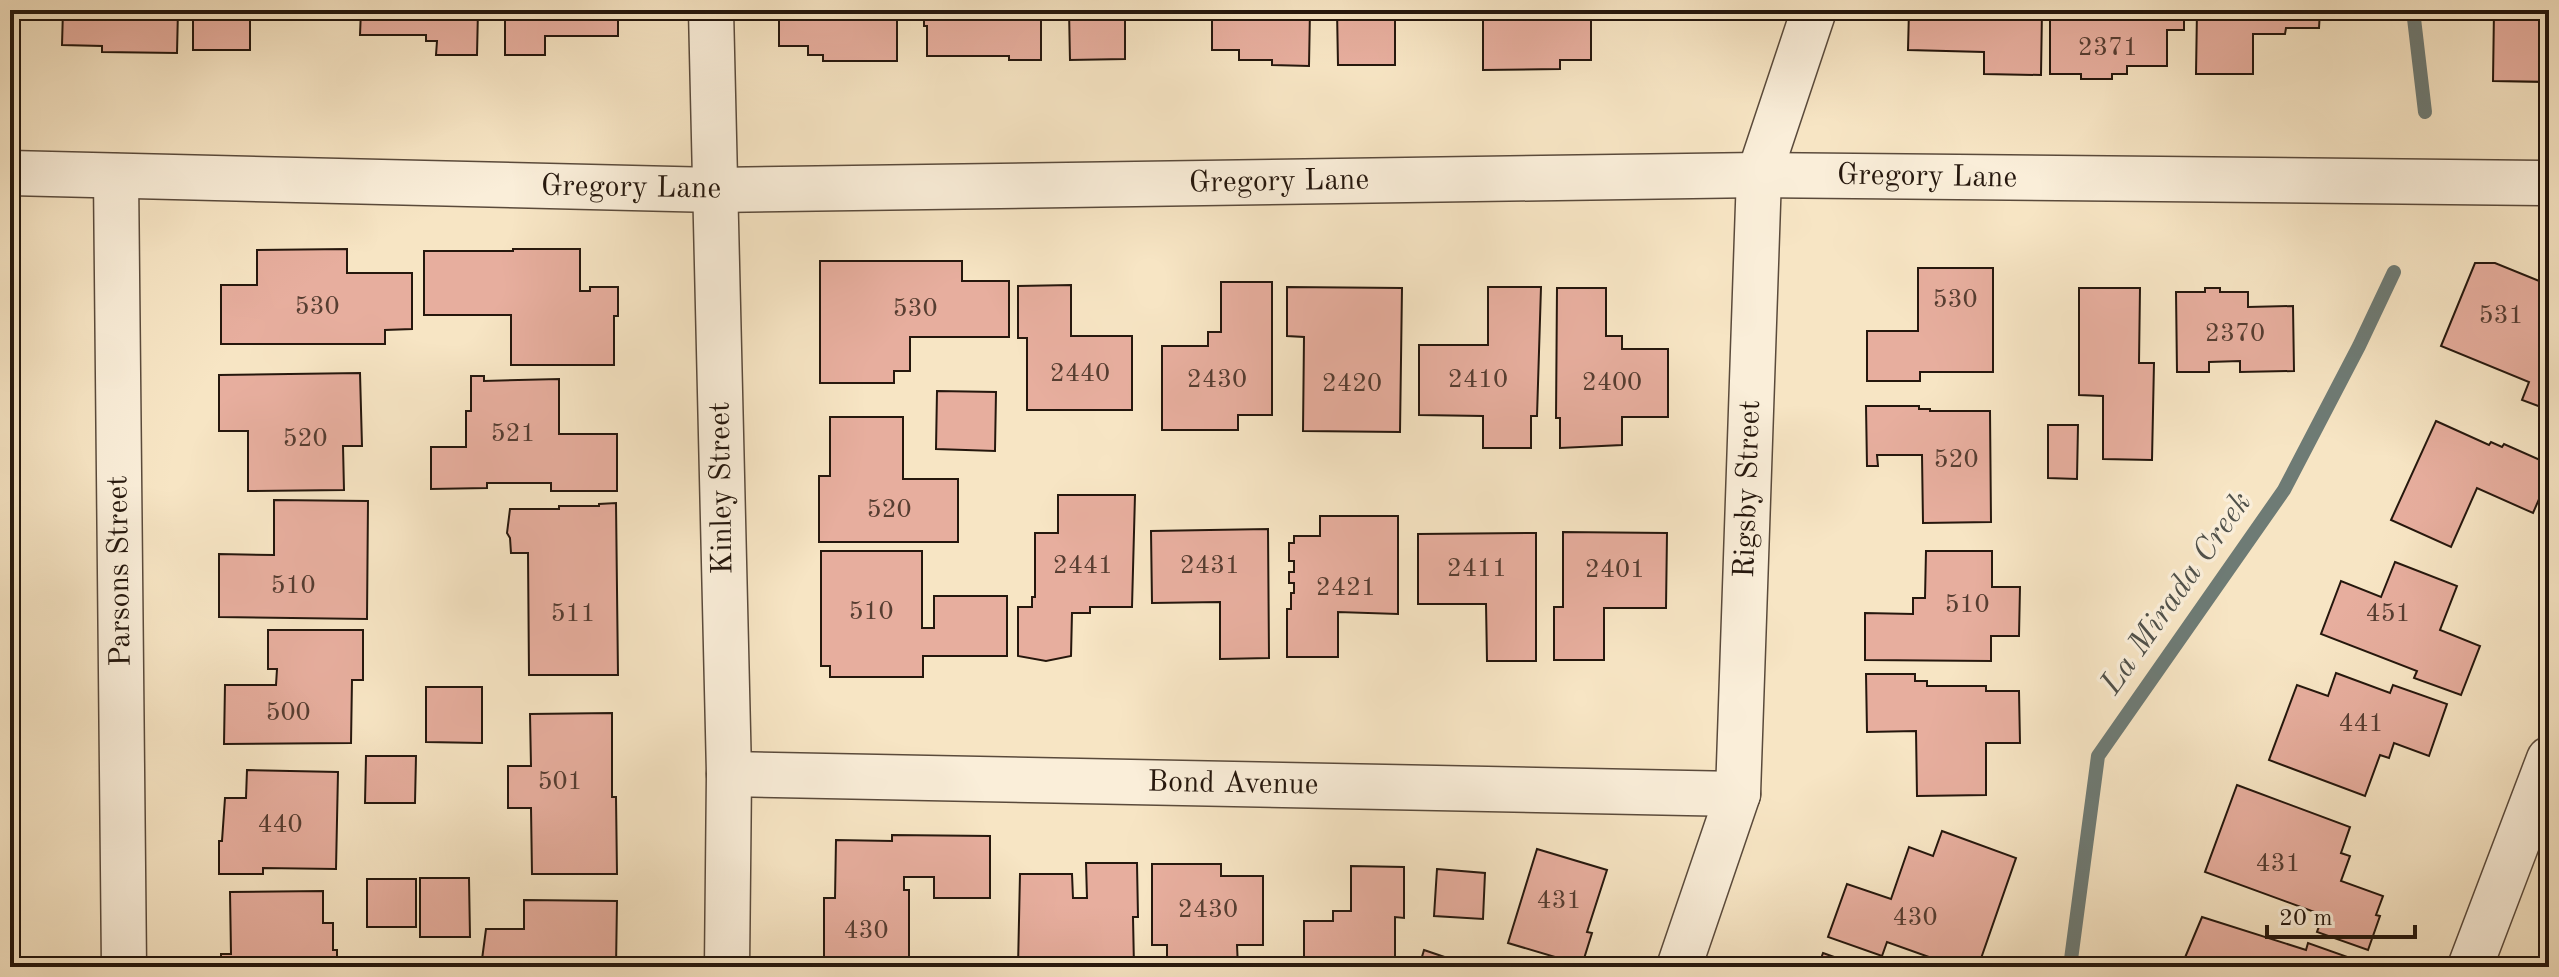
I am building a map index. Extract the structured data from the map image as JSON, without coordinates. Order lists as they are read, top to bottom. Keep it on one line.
{"streets":{"street":["Gregory Lane","Kinley Street","Rigsby Street","Parsons Street","Bond Avenue"]},"crossings":[["Gregory Lane","Kinley Street"],["Gregory Lane","Rigsby Street"],["Gregory Lane","Parsons Street"],["Kinley Street","Bond Avenue"],["Rigsby Street","Bond Avenue"]],"water":["La Mirada Creek"],"house_numbers":["2371","530","530","530","531","2370","2440","2430","2410","2400","2420","521","520","520","520","2441","2431","2411","2401","510","2421","510","510","511","451","500","441","501","440","431","431","2430","430","430"],"scale_bar":"20 m"}
